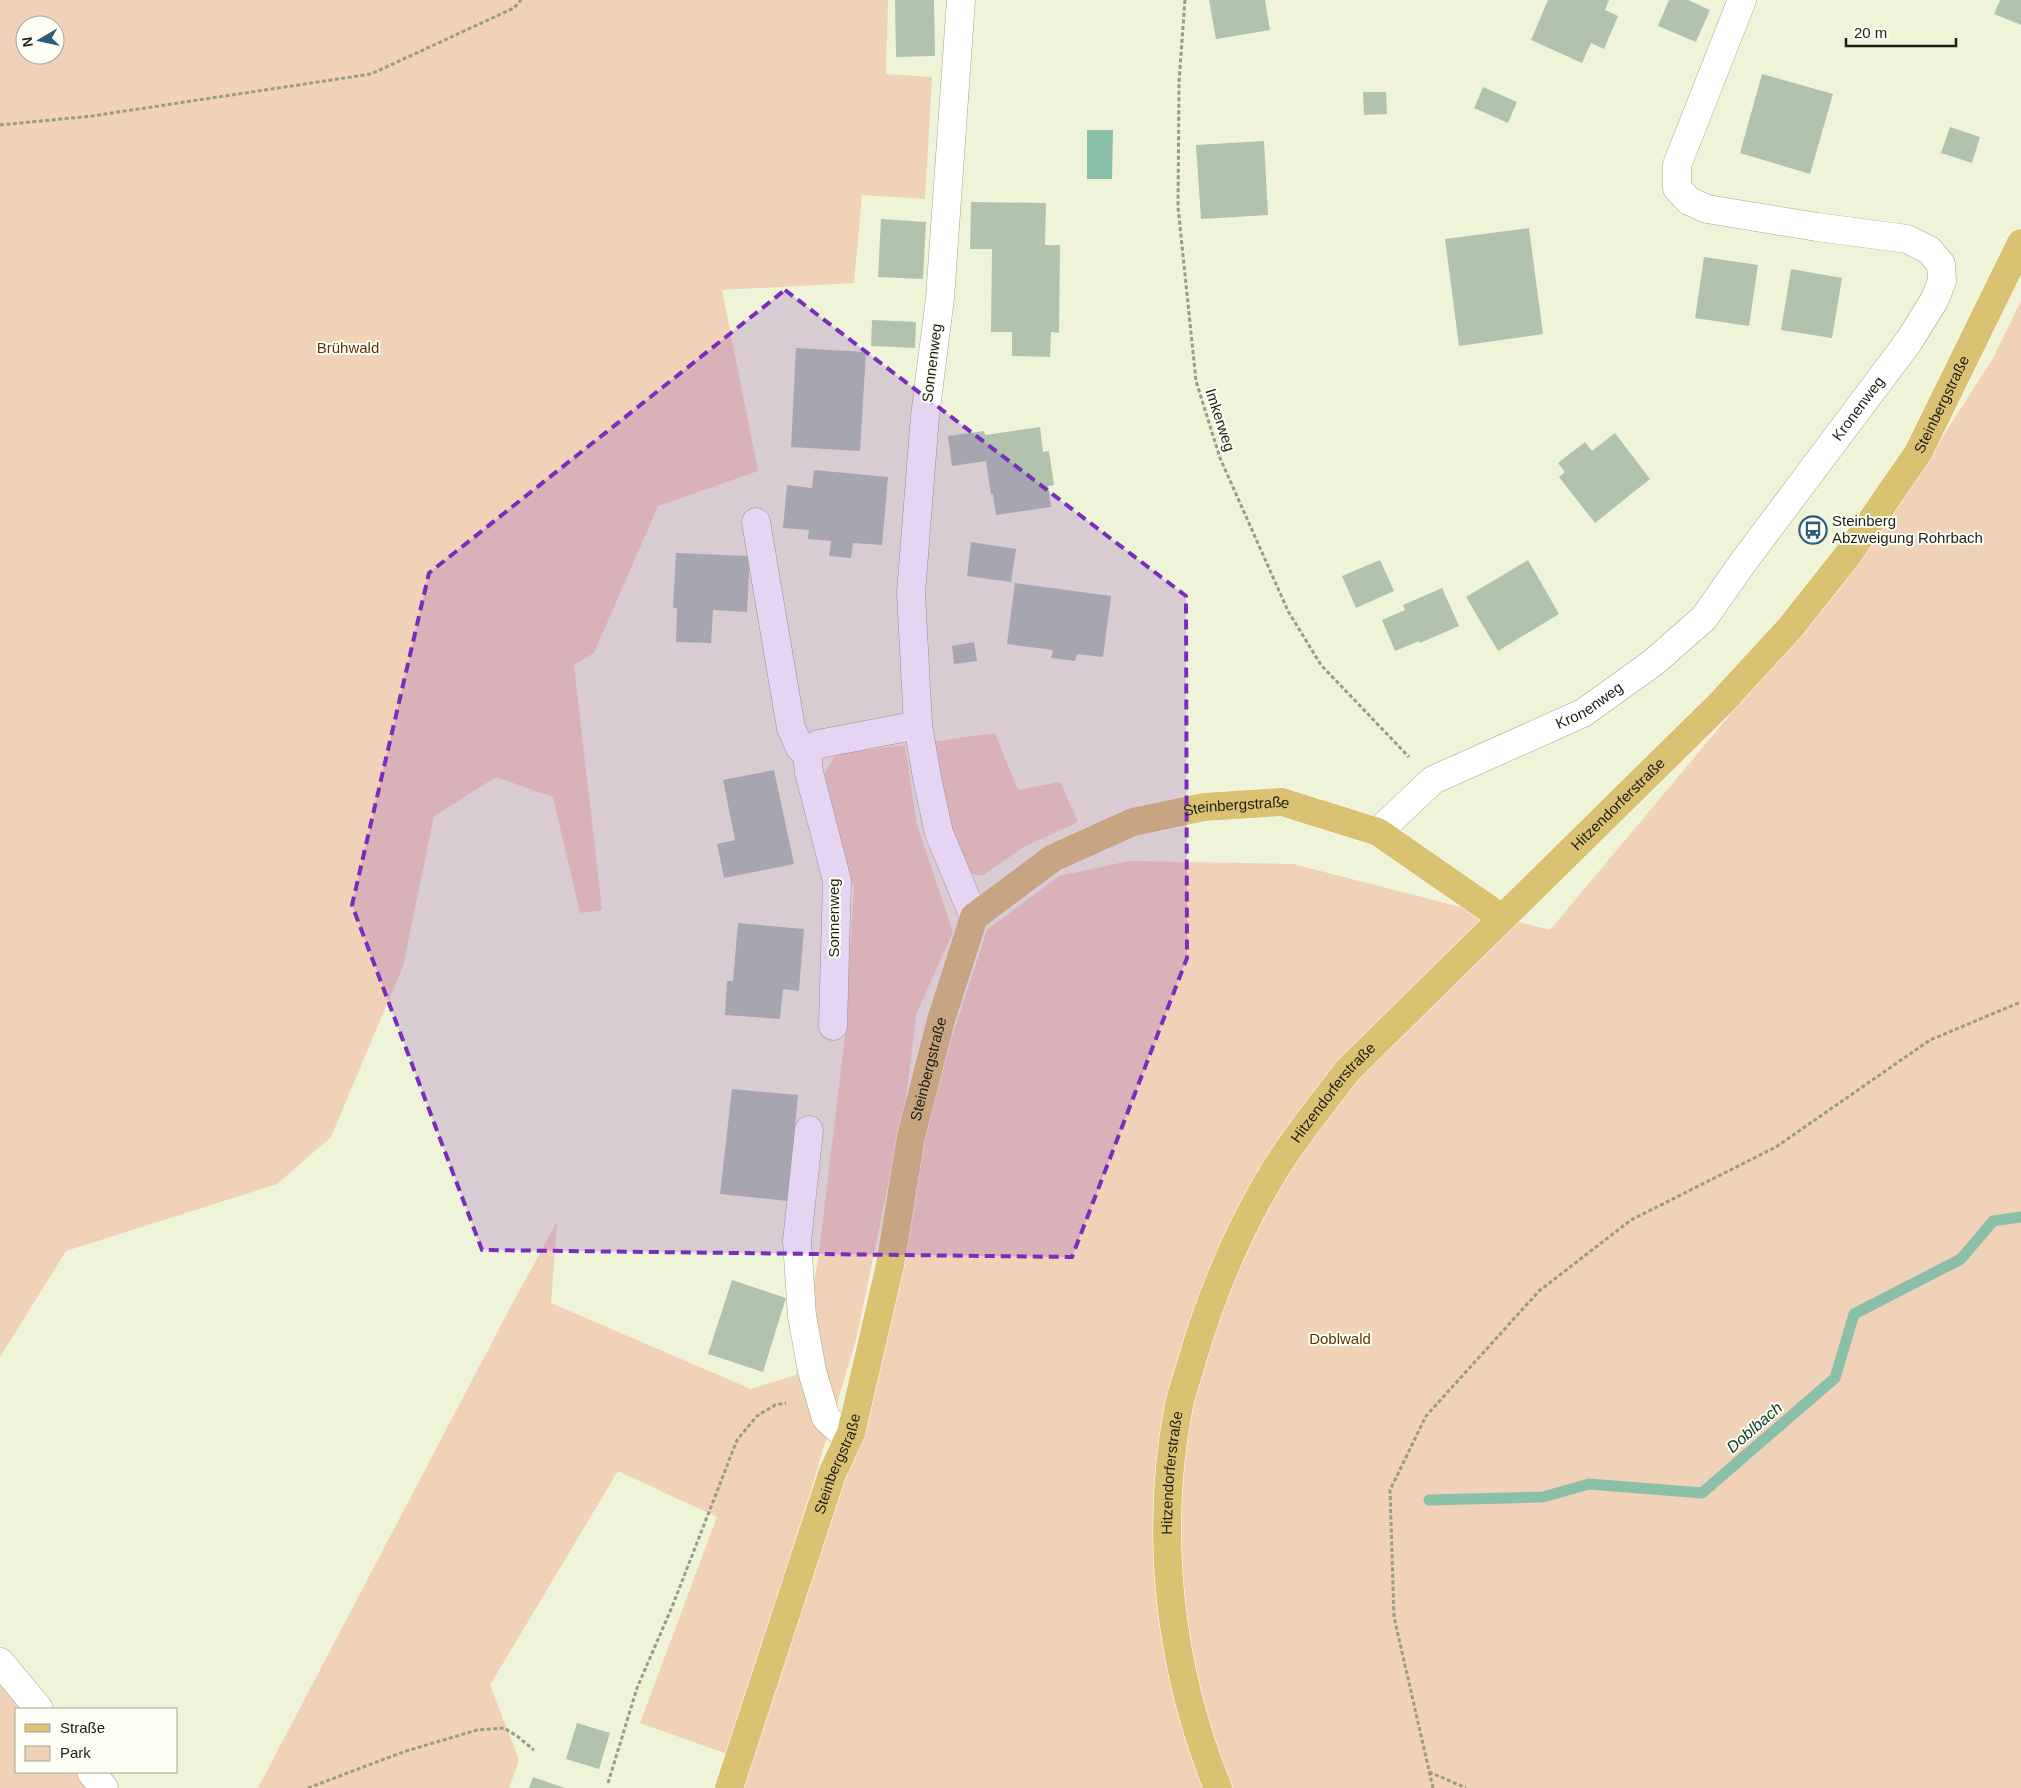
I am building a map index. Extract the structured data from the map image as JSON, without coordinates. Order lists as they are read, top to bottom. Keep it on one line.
{"streets":{"main road":["Steinbergstraße","Hitzendorferstraße"],"street":["Sonnenweg","Kronenweg"],"path":["Imkerweg"]},"crossings":[["Sonnenweg","Steinbergstraße"],["Steinbergstraße","Kronenweg"],["Steinbergstraße","Hitzendorferstraße"],["Kronenweg","Imkerweg"]],"water":["Doblbach"],"parks":["Brühwald","Doblwald"],"places":{"bus stop":["Steinberg Abzweigung Rohrbach"]},"legend":["Straße","Park"],"scale_bar":"20 m","north":"left"}
